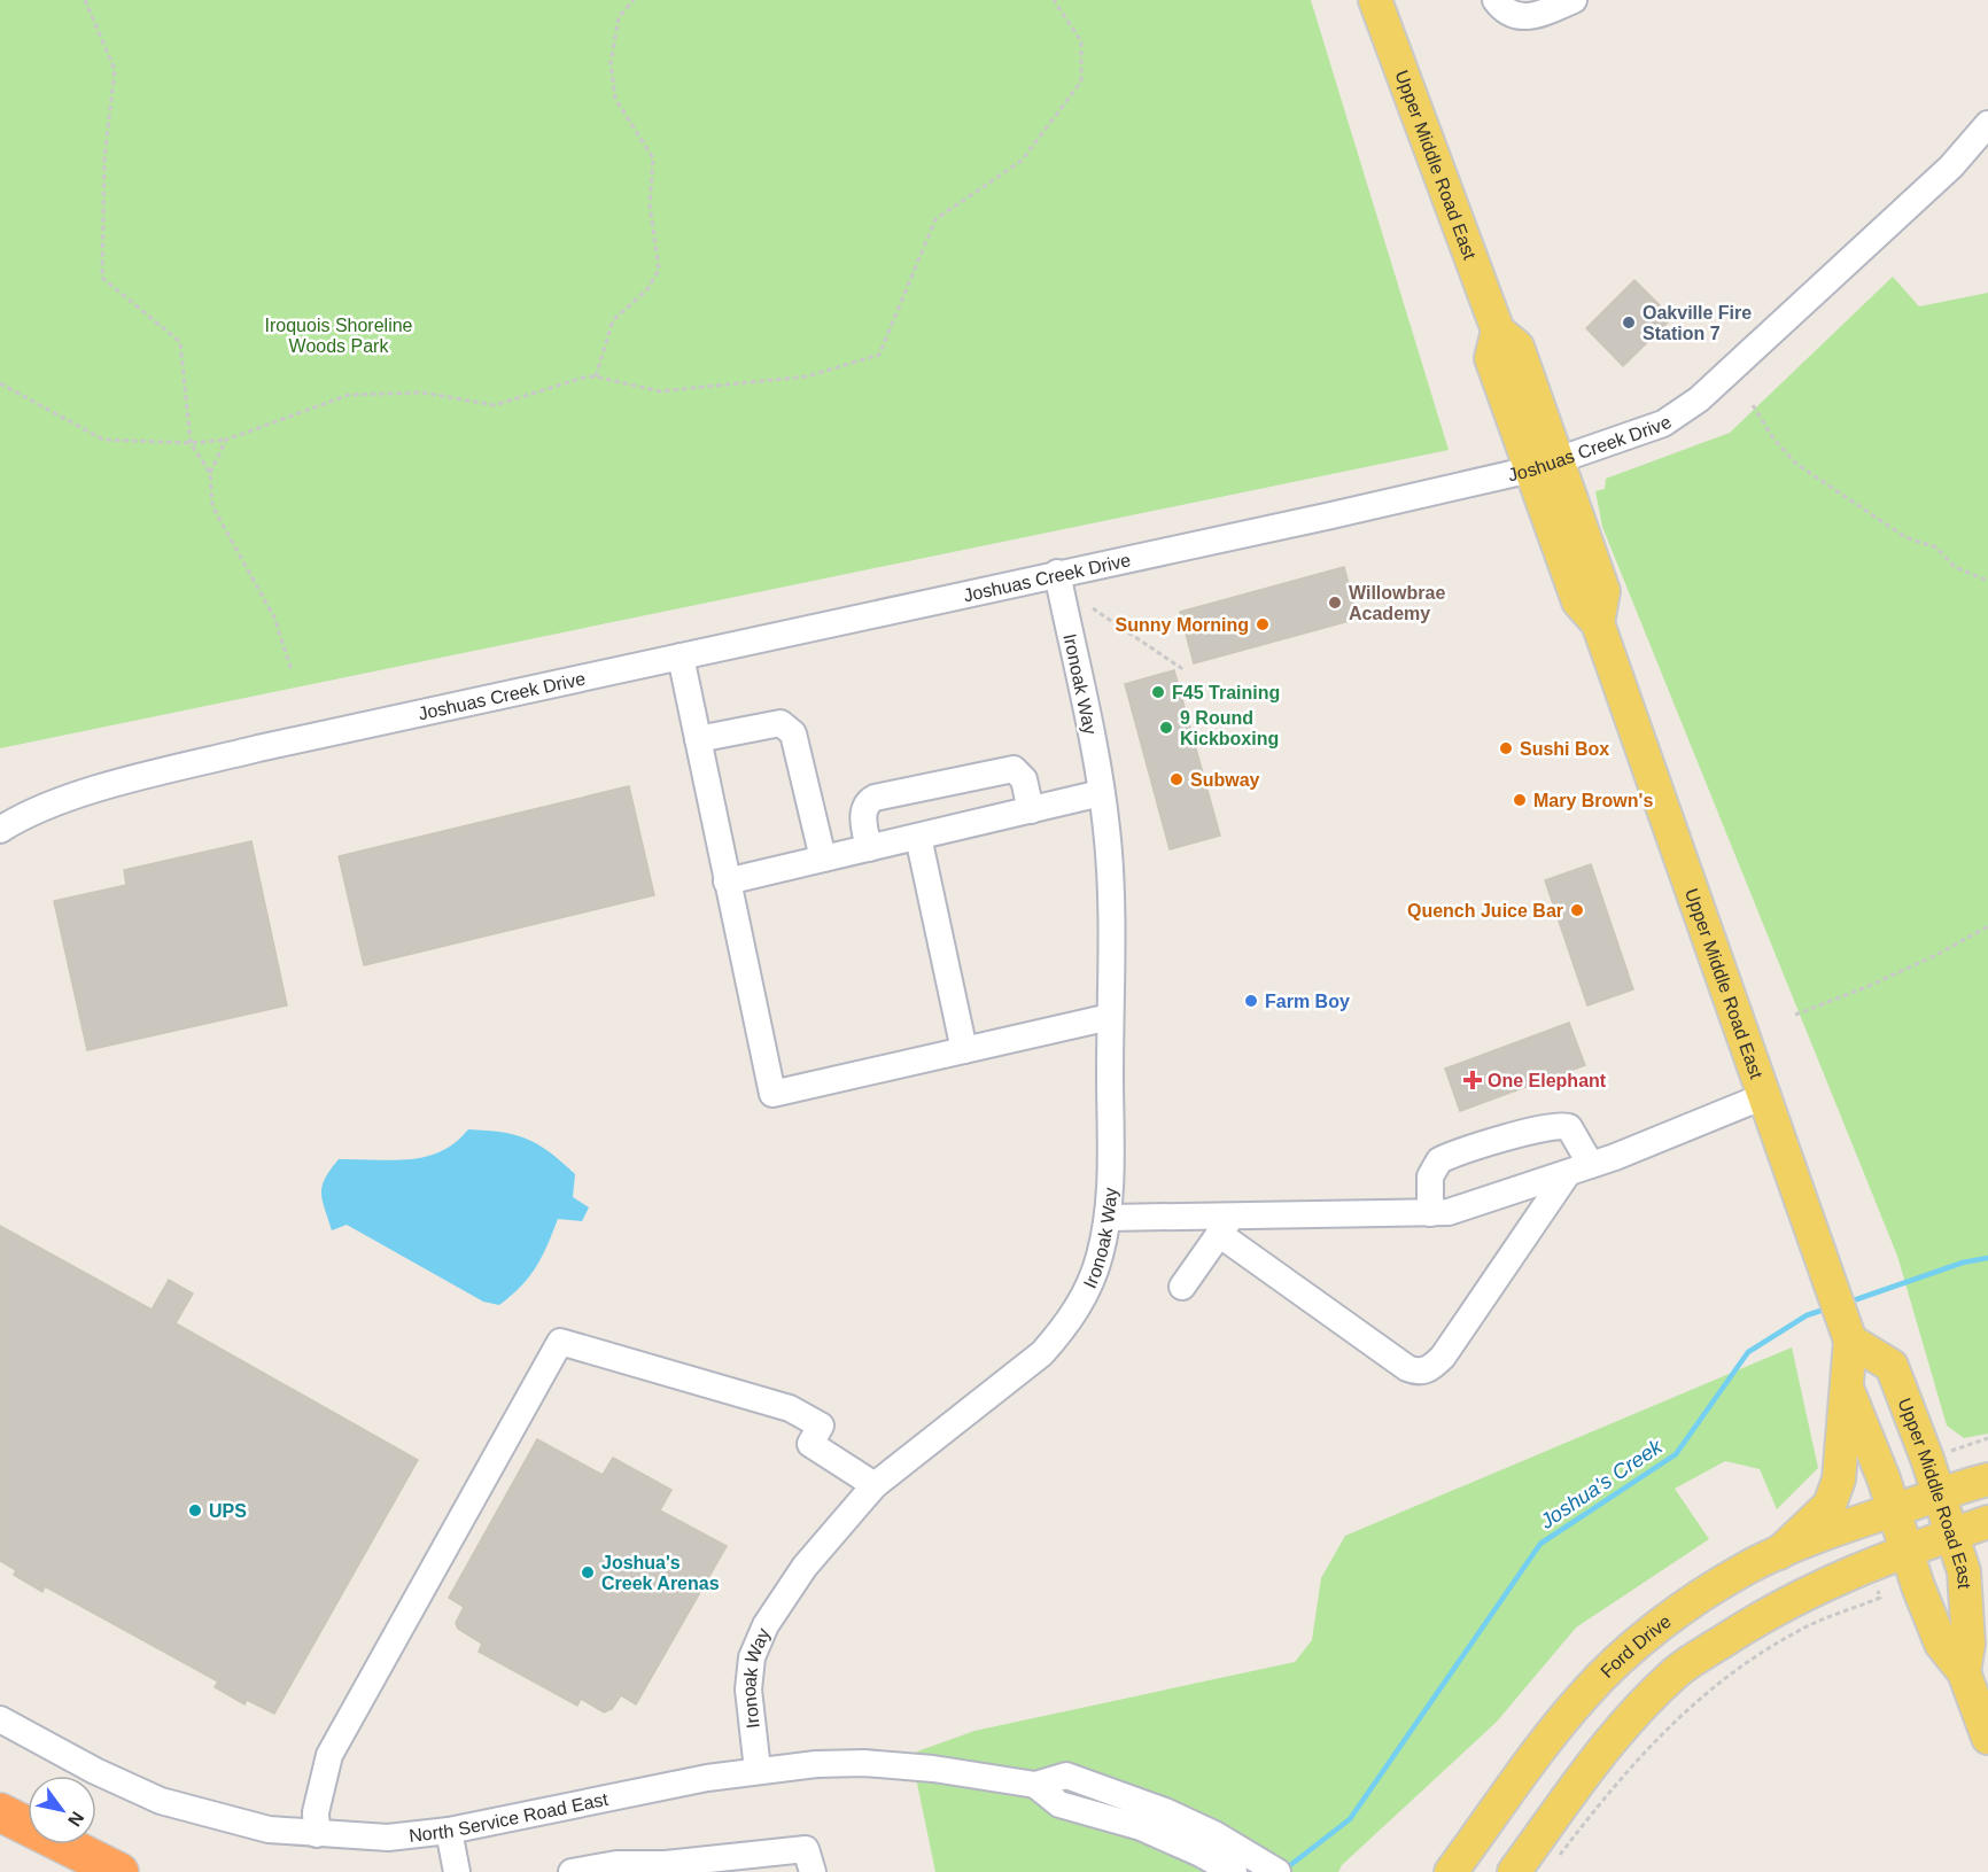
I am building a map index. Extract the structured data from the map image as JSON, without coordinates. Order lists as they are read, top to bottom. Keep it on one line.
{"streets":{"main road":["Upper Middle Road East","Ford Drive"],"street":["Joshuas Creek Drive","Ironoak Way","North Service Road East"]},"crossings":[["Upper Middle Road East","Joshuas Creek Drive"],["Upper Middle Road East","Ford Drive"],["Joshuas Creek Drive","Ironoak Way"],["Ironoak Way","North Service Road East"]],"water":["Joshua's Creek"],"parks":["Iroquois Shoreline Woods Park"],"places":{"other":["Oakville Fire Station 7","Willowbrae Academy","Sunny Morning","F45 Training","9 Round Kickboxing","Sushi Box","Subway","Mary Brown's","Quench Juice Bar","Farm Boy","UPS","Joshua's Creek Arenas"],"health":["One Elephant"]},"north":"bottom right"}
